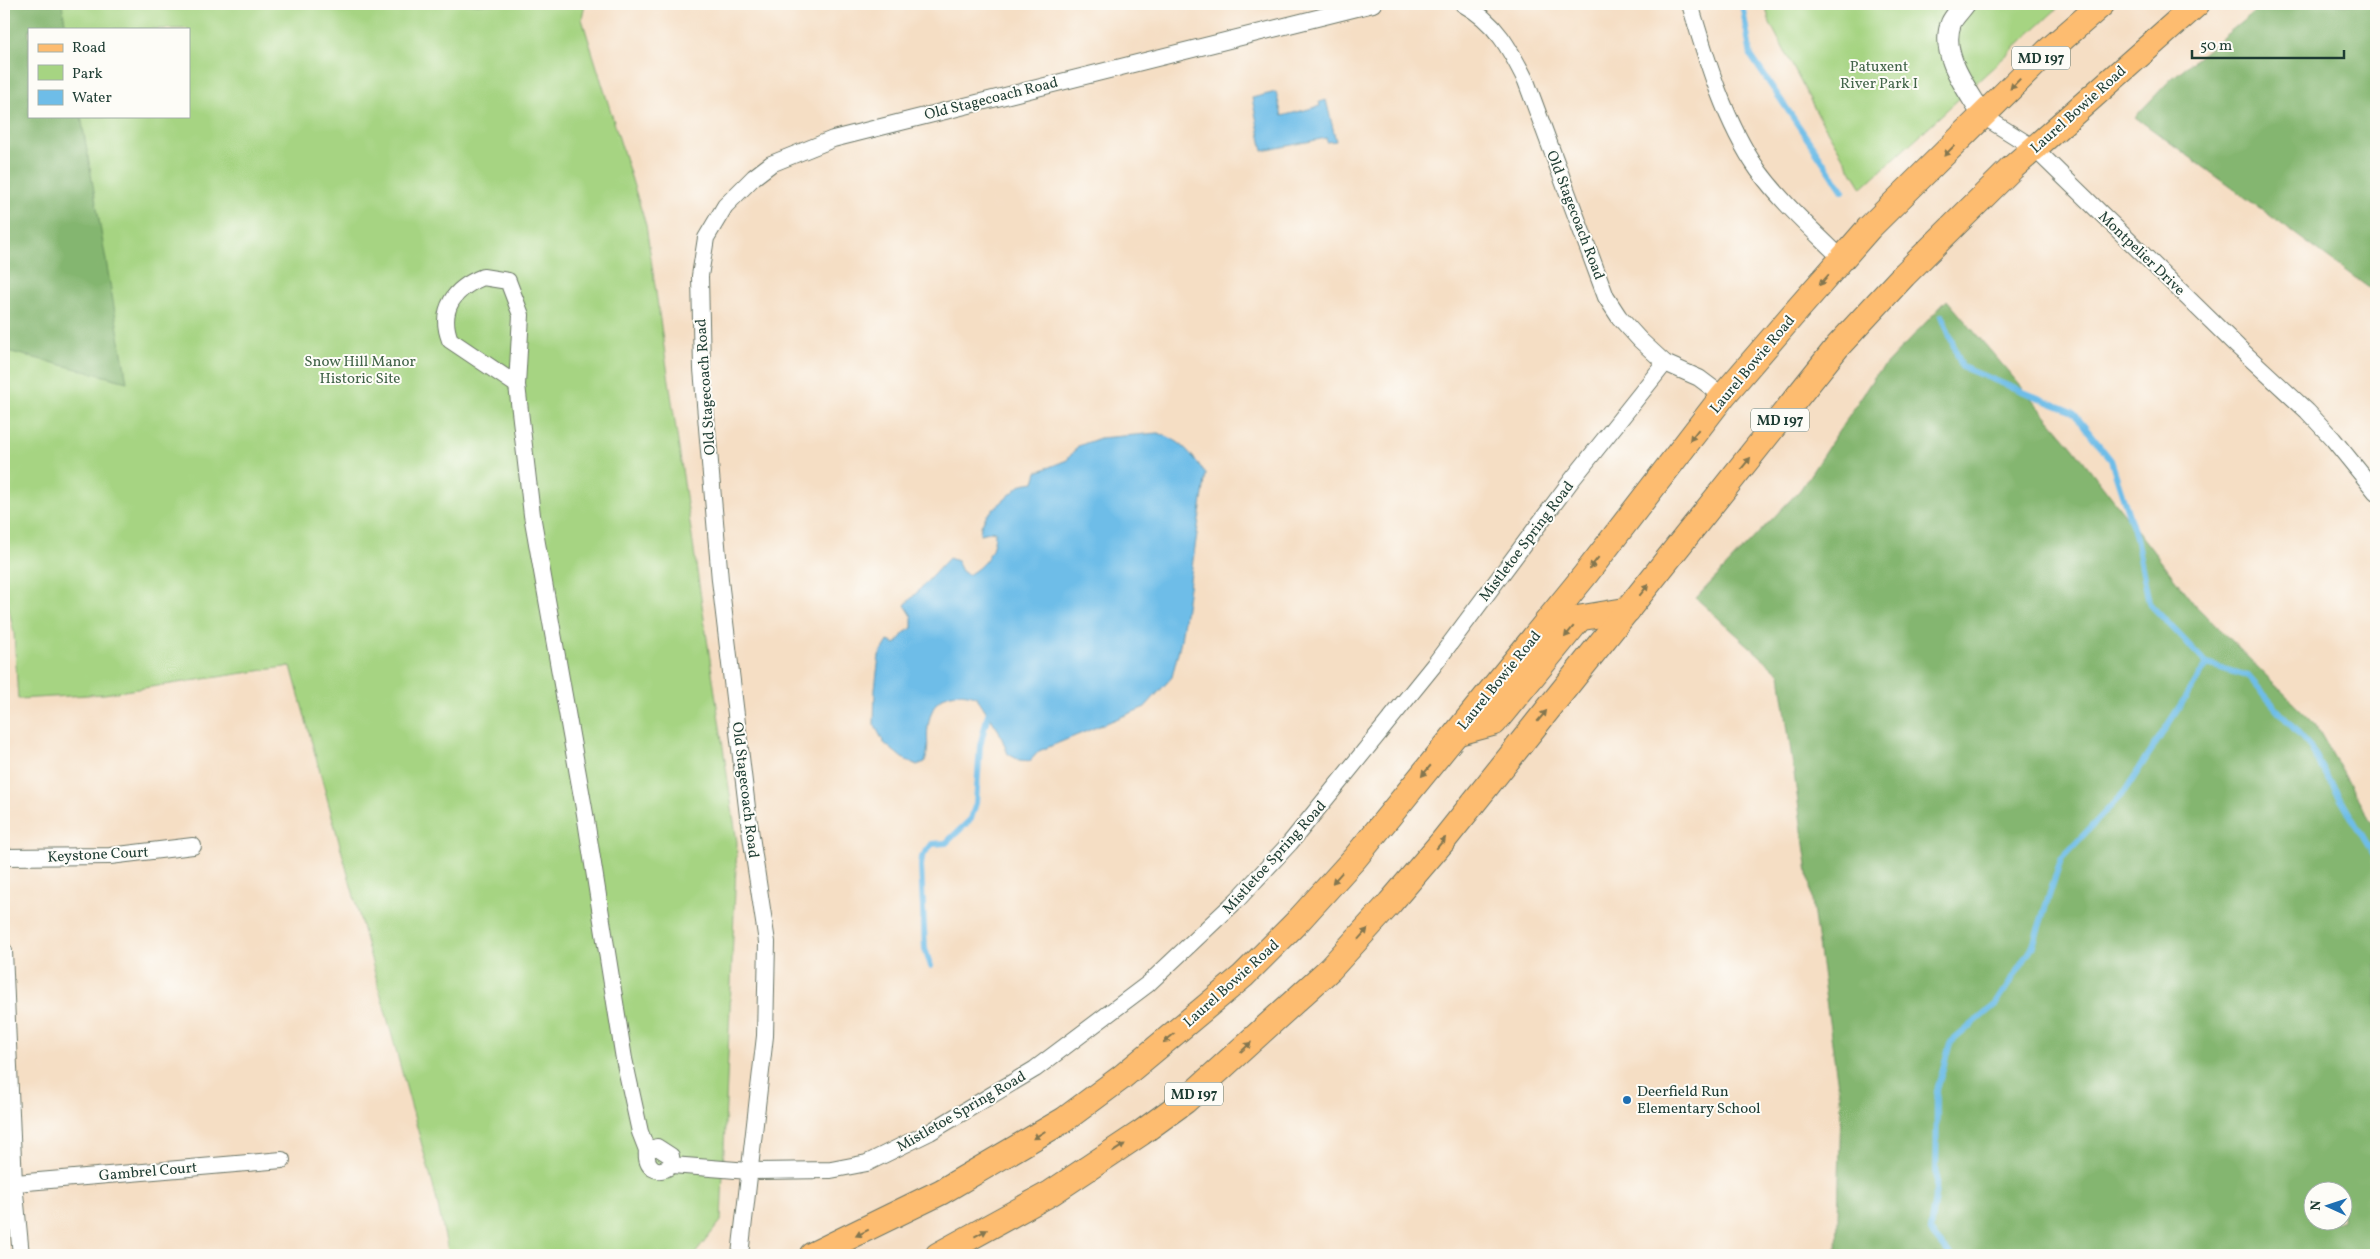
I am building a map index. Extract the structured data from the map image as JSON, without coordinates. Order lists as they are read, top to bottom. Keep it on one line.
{"streets":{"main road":["MD 197","Laurel Bowie Road"],"street":["Old Stagecoach Road","Montpelier Drive","Mistletoe Spring Road","Keystone Court","Gambrel Court"]},"crossings":[["Old Stagecoach Road","Laurel Bowie Road"],["Old Stagecoach Road","Mistletoe Spring Road"],["Laurel Bowie Road","Montpelier Drive"]],"parks":["Patuxent River Park I","Snow Hill Manor Historic Site"],"places":["Deerfield Run Elementary School"],"legend":["Road","Park","Water"],"scale_bar":"50 m","north":"left"}
